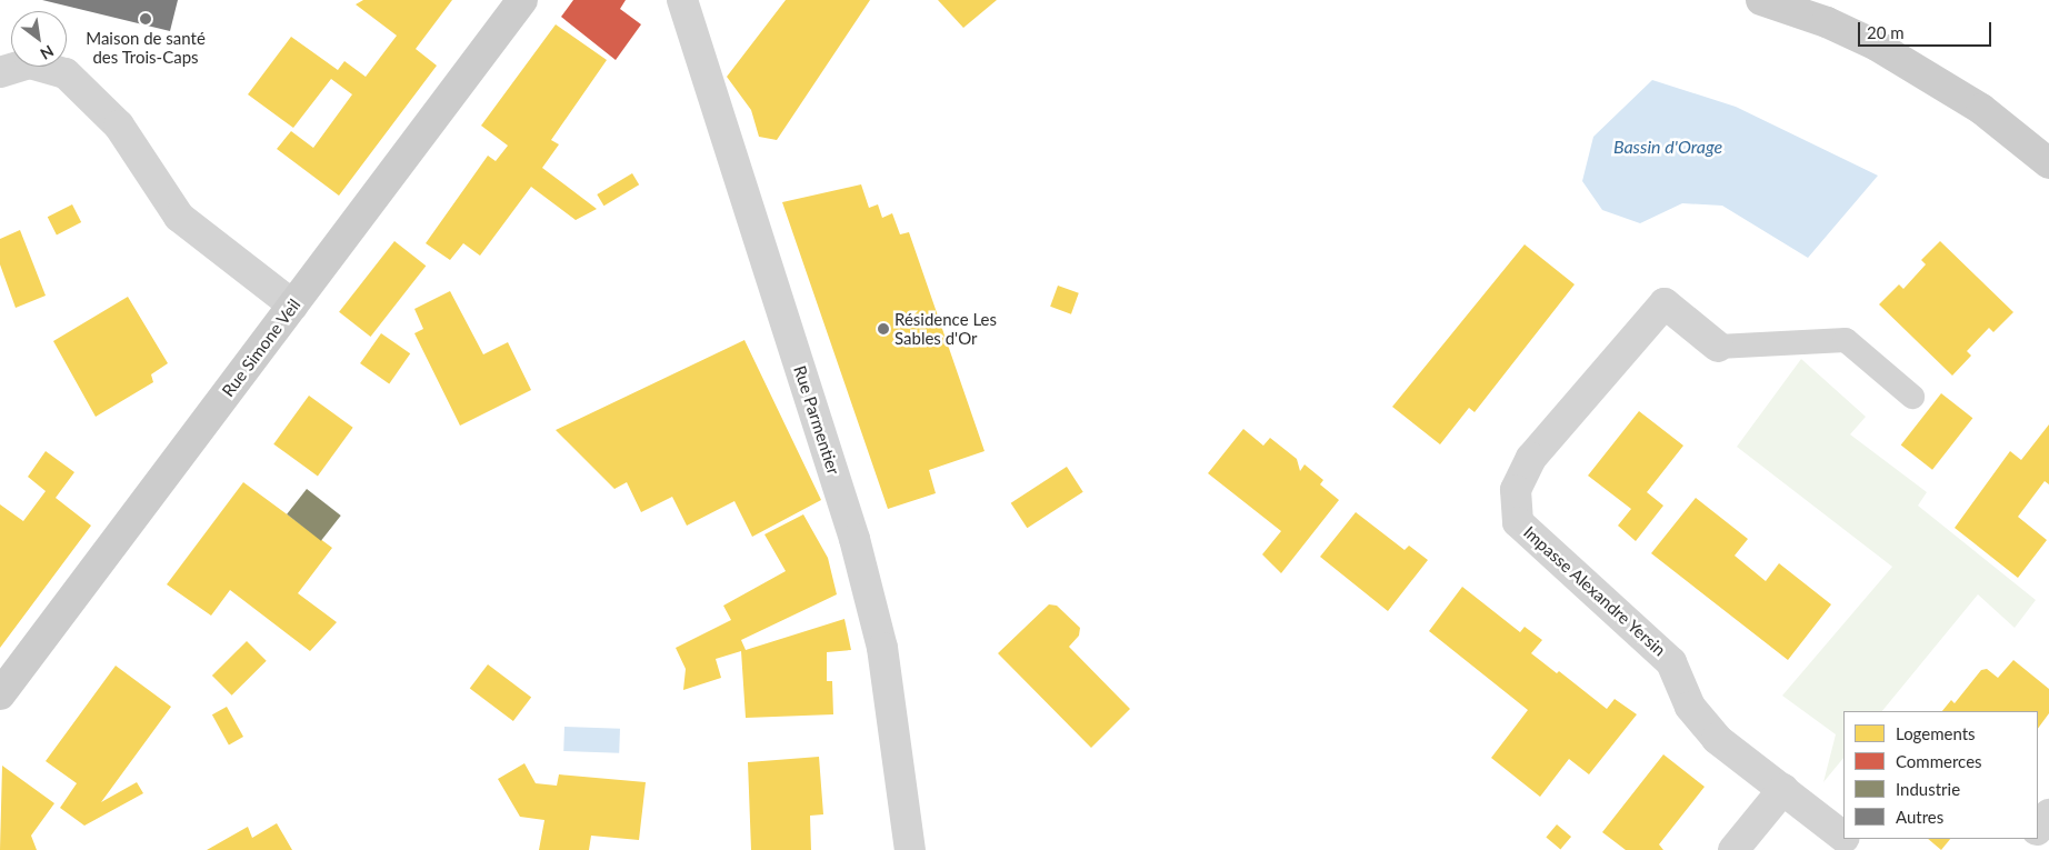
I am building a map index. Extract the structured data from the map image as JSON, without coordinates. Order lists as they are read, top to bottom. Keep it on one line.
{"streets":{"main road":["Rue Simone Veil"],"street":["Rue Parmentier","Impasse Alexandre Yersin"]},"water":["Bassin d'Orage"],"places":["Maison de santé des Trois-Caps","Résidence Les Sables d'Or"],"legend":["Logements","Commerces","Industrie","Autres"],"scale_bar":"20 m","north":"bottom right"}
